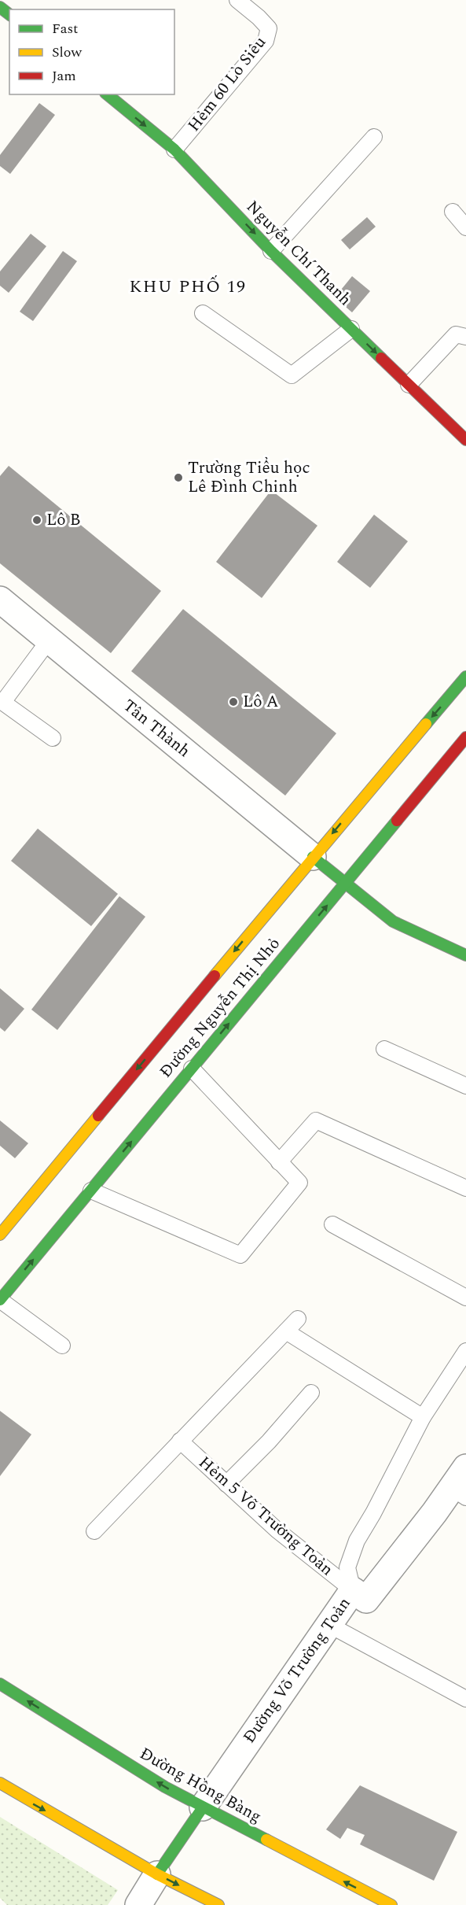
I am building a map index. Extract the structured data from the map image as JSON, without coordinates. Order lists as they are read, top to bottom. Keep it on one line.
{"streets":{"main road":["Nguyễn Chí Thanh","Đường Nguyễn Thị Nhỏ","Đường Hồng Bàng"],"street":["Tân Thành","Đường Võ Trường Toản"],"lane":["Hẻm 60 Lò Siêu","Hẻm 5 Võ Trường Toản"]},"crossings":[["Hẻm 60 Lò Siêu","Nguyễn Chí Thanh"],["Tân Thành","Đường Nguyễn Thị Nhỏ"],["Hẻm 5 Võ Trường Toản","Đường Võ Trường Toản"],["Đường Võ Trường Toản","Đường Hồng Bàng"]],"one_way":["Nguyễn Chí Thanh"],"districts":["KHU PHỐ 19"],"places":["Trường Tiểu học Lê Đình Chinh","Lô B","Lô A"],"legend":["Fast","Slow","Jam"]}
